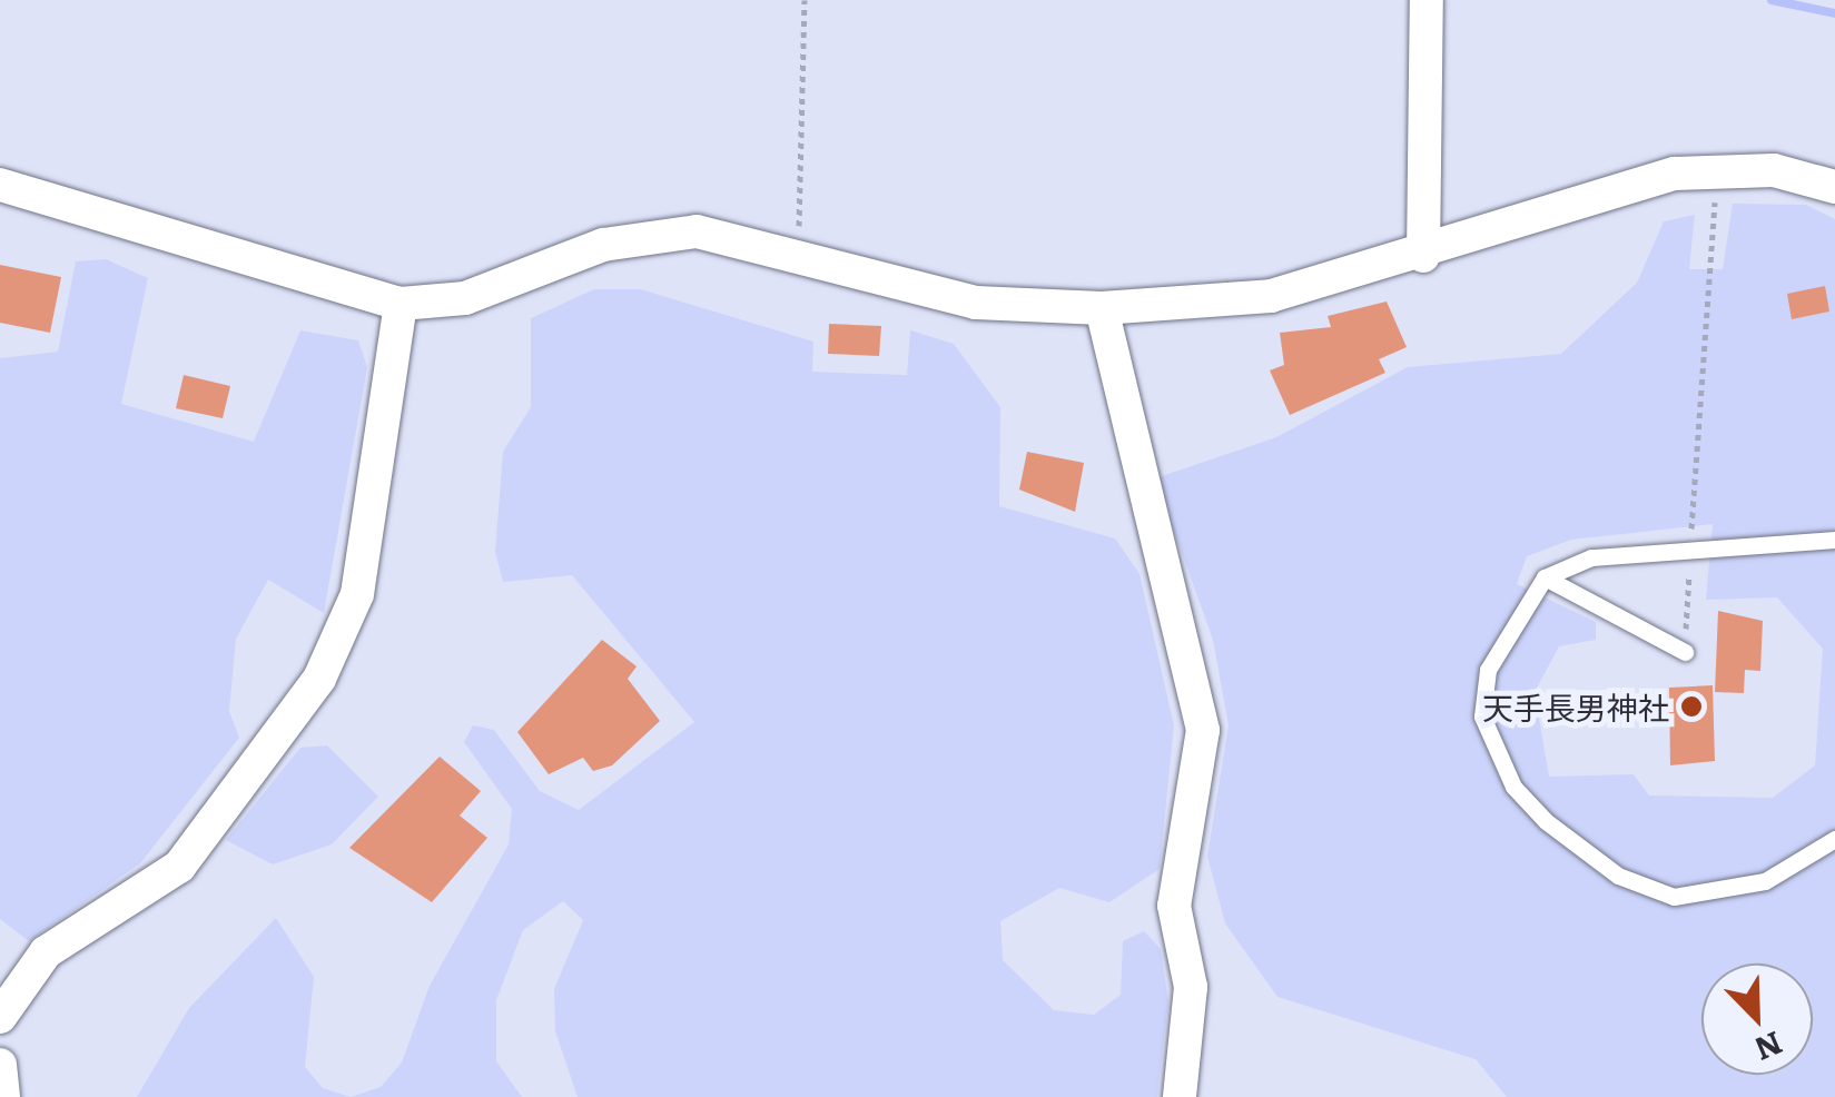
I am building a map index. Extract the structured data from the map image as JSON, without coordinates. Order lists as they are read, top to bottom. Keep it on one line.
{"places":["天手長男神社"],"north":"bottom right"}
